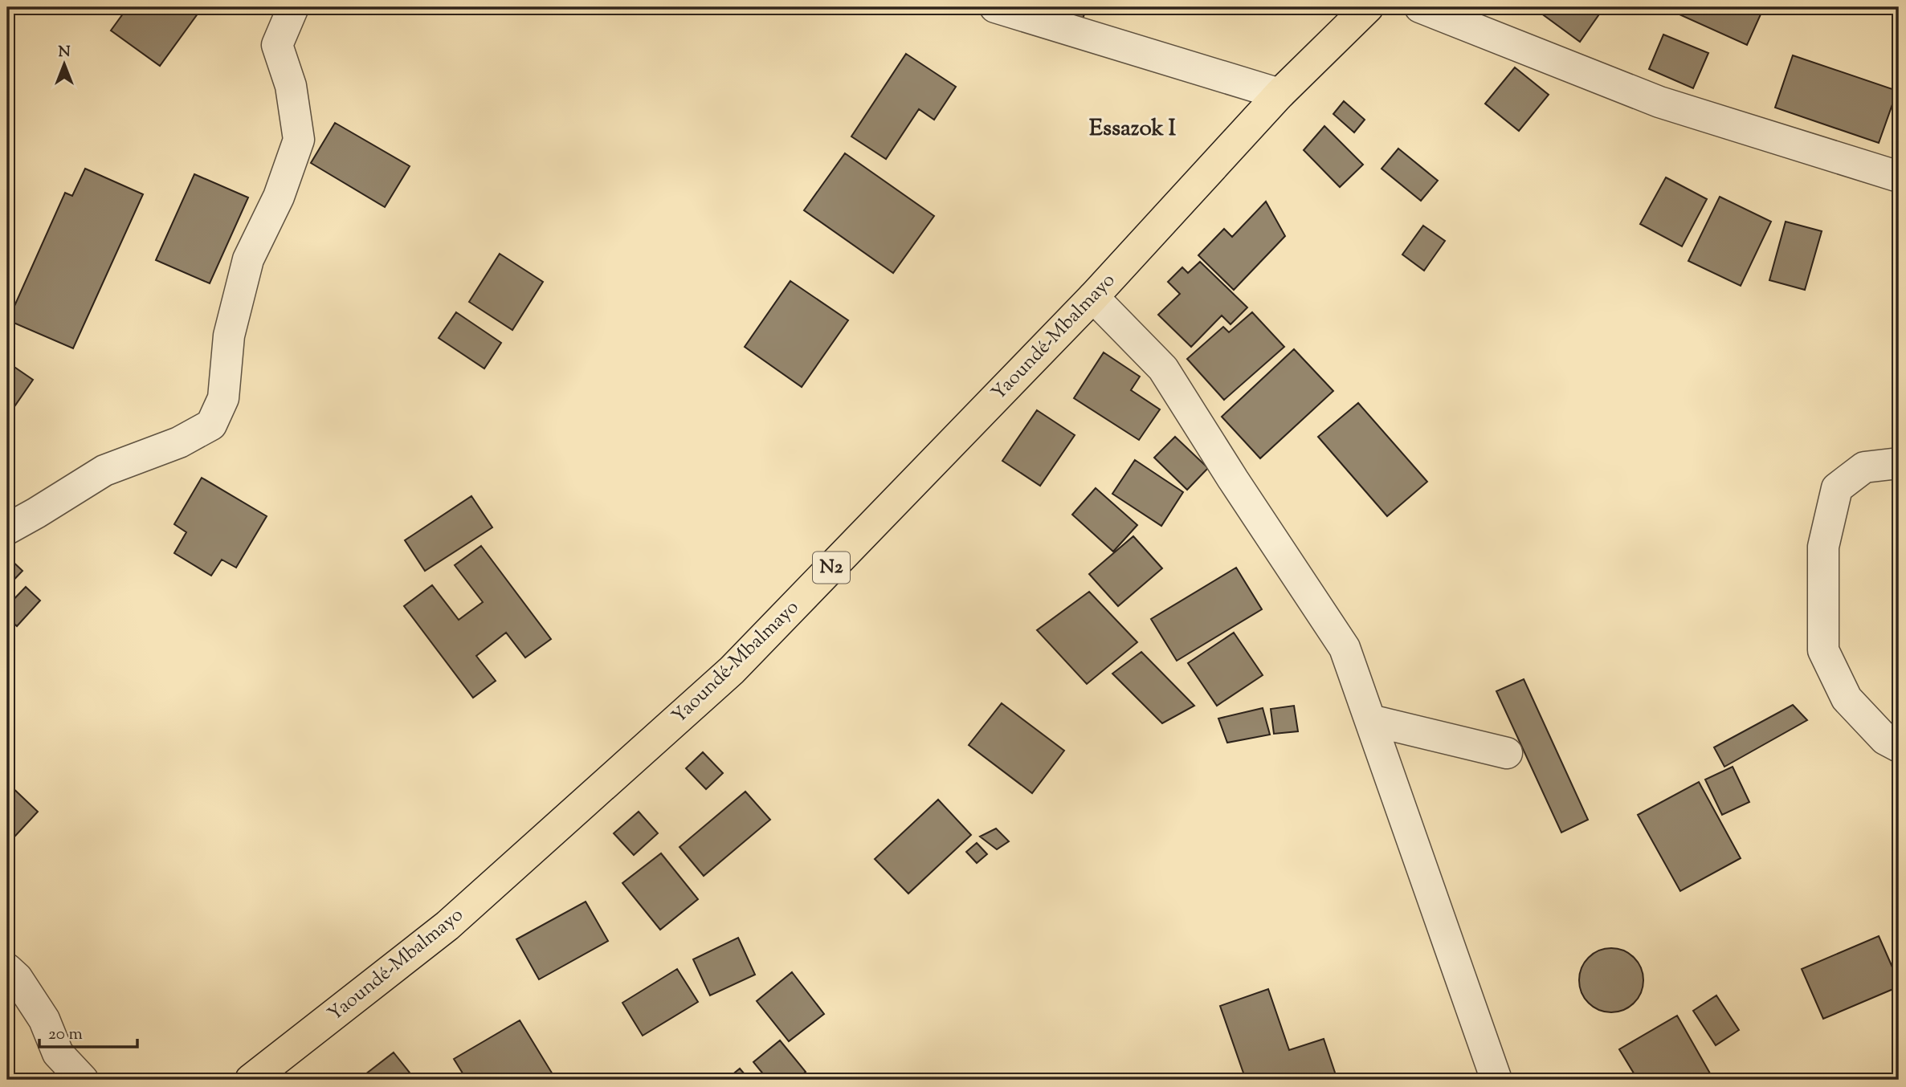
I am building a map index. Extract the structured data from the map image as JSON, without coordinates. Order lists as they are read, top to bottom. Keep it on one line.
{"streets":{"highway":["Yaoundé-Mbalmayo","N2"]},"districts":["Essazok I"],"scale_bar":"20 m","north":"top"}
